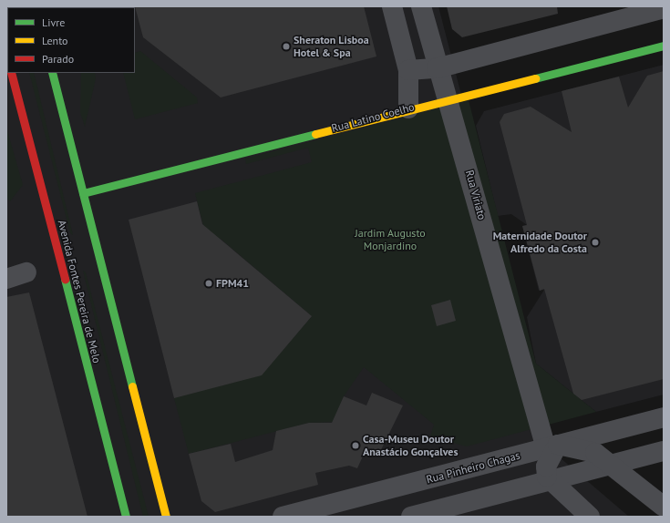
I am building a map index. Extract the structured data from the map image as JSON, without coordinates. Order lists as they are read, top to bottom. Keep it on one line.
{"streets":{"main road":["Rua Latino Coelho","Avenida Fontes Pereira de Melo"],"street":["Rua Viriato","Rua Pinheiro Chagas"]},"crossings":[["Rua Latino Coelho","Rua Viriato"],["Rua Viriato","Rua Pinheiro Chagas"]],"parks":["Jardim Augusto Monjardino"],"places":["Sheraton Lisboa Hotel & Spa","Maternidade Doutor Alfredo da Costa","FPM41","Casa-Museu Doutor Anastácio Gonçalves"],"legend":["Livre","Lento","Parado"]}
